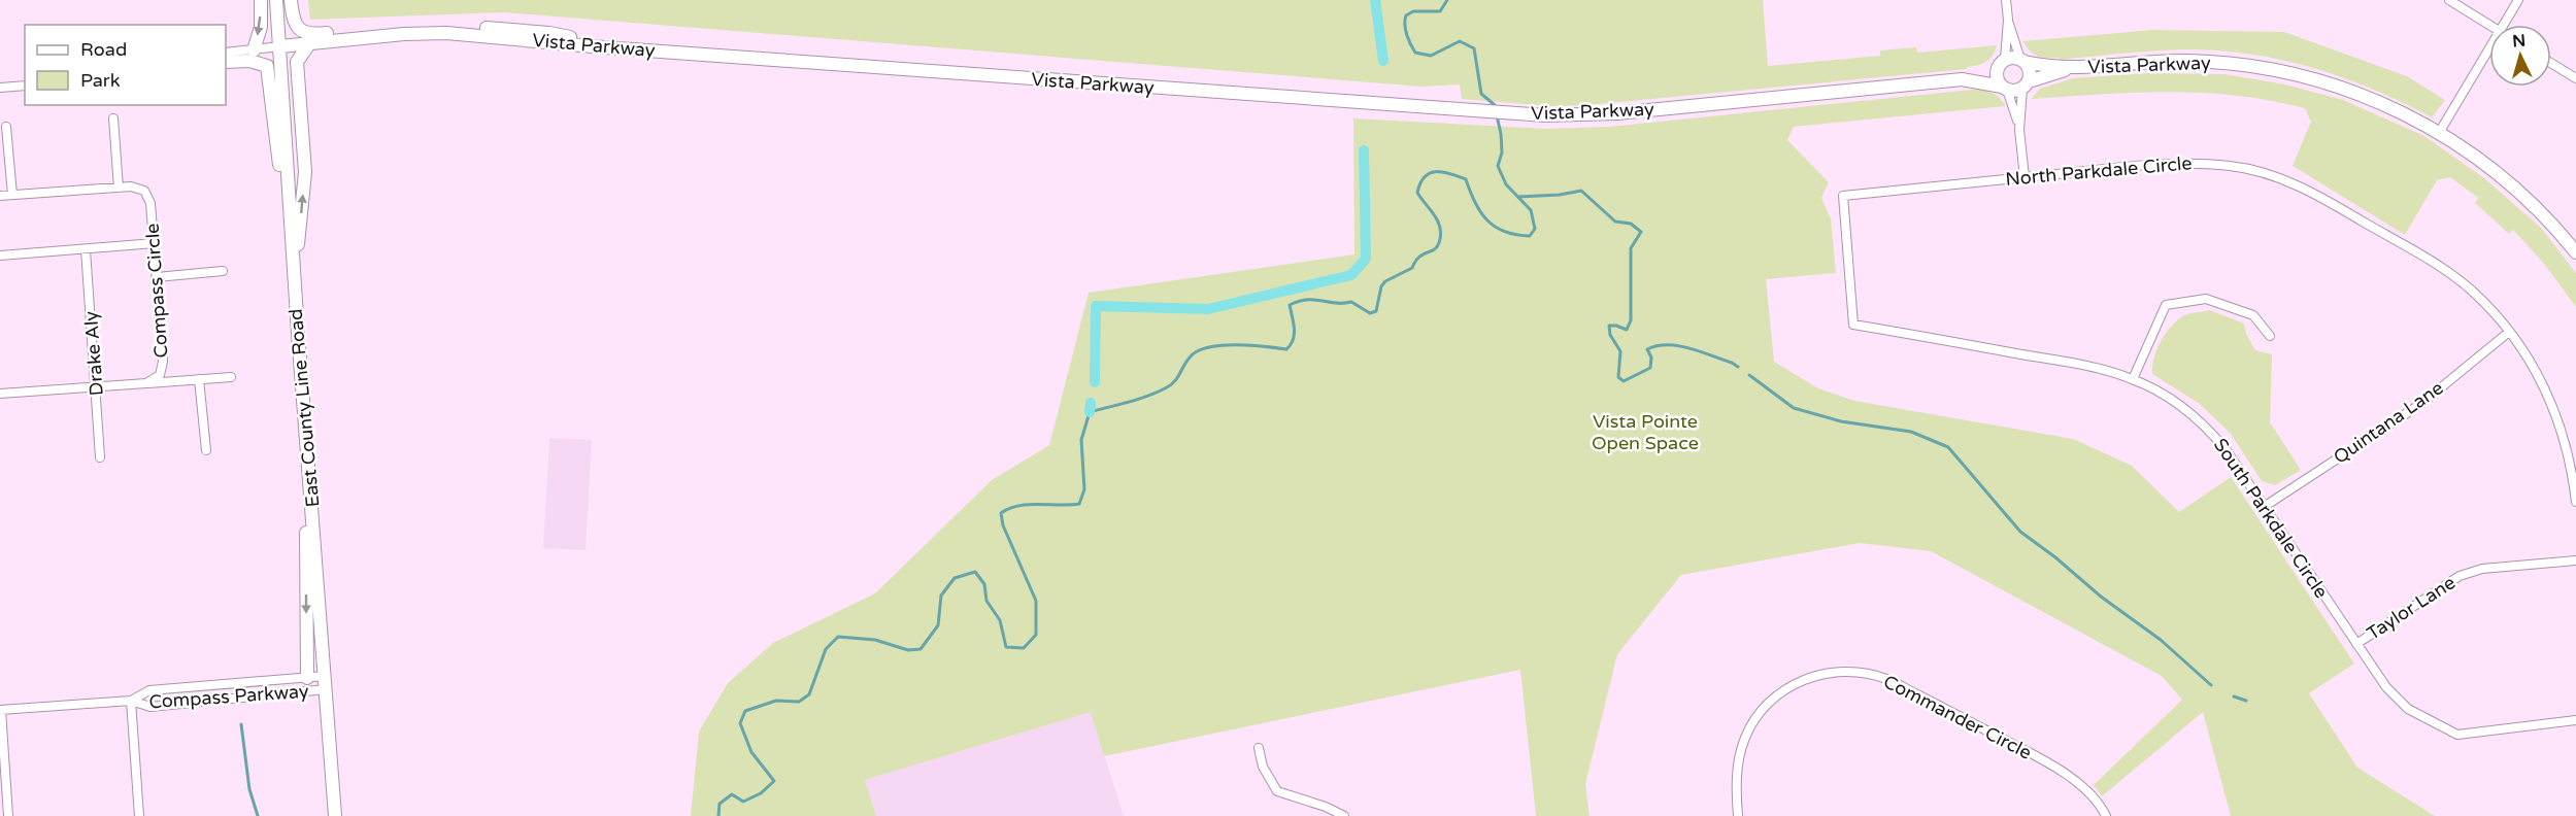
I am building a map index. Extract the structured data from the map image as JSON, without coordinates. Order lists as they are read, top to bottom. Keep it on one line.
{"streets":{"street":["Vista Parkway","North Parkdale Circle","Compass Circle","Drake Aly","East County Line Road","Quintana Lane","South Parkdale Circle","Taylor Lane","Compass Parkway","Commander Circle"]},"crossings":[["Vista Parkway","East County Line Road"],["North Parkdale Circle","Quintana Lane"],["North Parkdale Circle","South Parkdale Circle"],["Compass Circle","Drake Aly"],["East County Line Road","Compass Parkway"],["Quintana Lane","South Parkdale Circle"],["South Parkdale Circle","Taylor Lane"]],"parks":["Vista Pointe Open Space"],"legend":["Road","Park"],"north":"top"}
